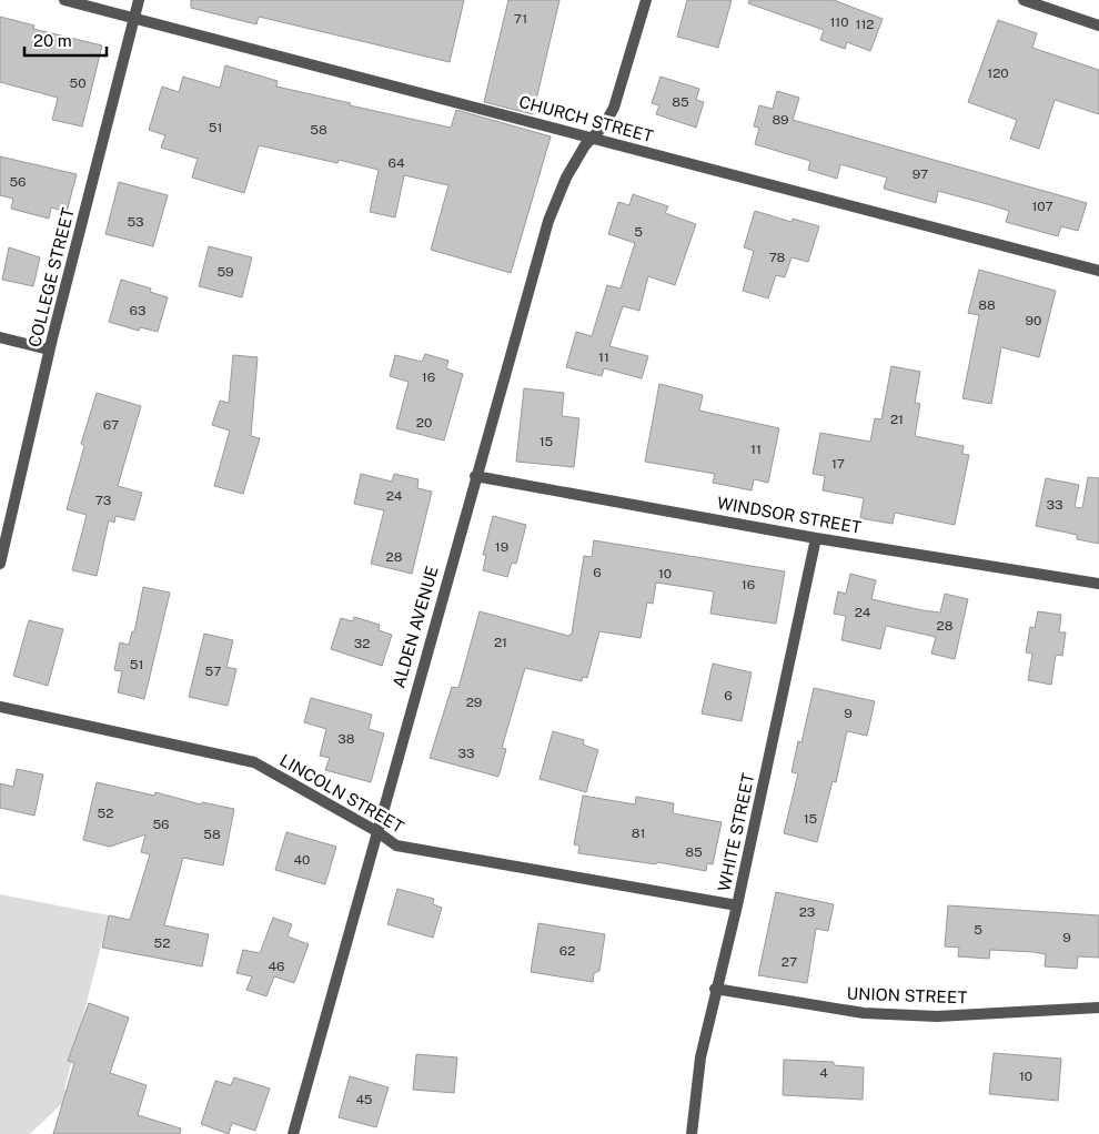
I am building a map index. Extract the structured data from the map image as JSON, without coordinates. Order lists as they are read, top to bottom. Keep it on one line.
{"streets":{"street":["CHURCH STREET","COLLEGE STREET","WINDSOR STREET","ALDEN AVENUE","LINCOLN STREET","WHITE STREET","UNION STREET"]},"crossings":[["CHURCH STREET","COLLEGE STREET"],["CHURCH STREET","ALDEN AVENUE"],["WINDSOR STREET","ALDEN AVENUE"],["WINDSOR STREET","WHITE STREET"],["ALDEN AVENUE","LINCOLN STREET"],["LINCOLN STREET","WHITE STREET"],["WHITE STREET","UNION STREET"]],"house_numbers":["71","110","112","120","50","85","89","51","58","64","97","56","107","53","5","78","59","88","63","90","11","16","21","20","67","15","11","17","24","73","33","19","28","6","10","16","24","28","21","32","51","57","6","29","9","38","33","52","15","56","81","58","85","40","23","5","9","52","62","27","46","4","10","45"],"scale_bar":"20 m"}
